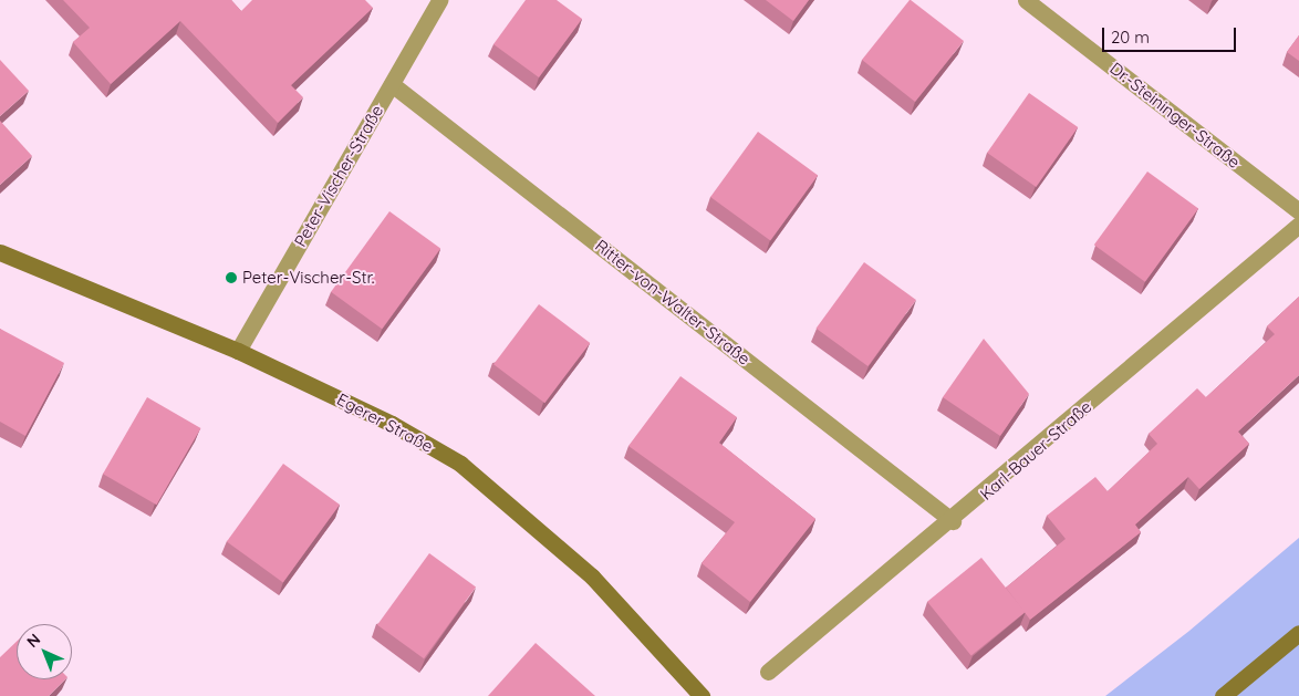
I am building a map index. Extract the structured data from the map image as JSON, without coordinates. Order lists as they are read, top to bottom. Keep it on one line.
{"streets":{"street":["Dr.-Steininger-Straße","Peter-Vischer-Straße","Ritter-von-Walter-Straße","Egerer Straße","Karl-Bauer-Straße"]},"crossings":[["Peter-Vischer-Straße","Ritter-von-Walter-Straße"],["Peter-Vischer-Straße","Egerer Straße"],["Ritter-von-Walter-Straße","Karl-Bauer-Straße"]],"places":["Peter-Vischer-Str."],"scale_bar":"20 m","north":"top left"}
